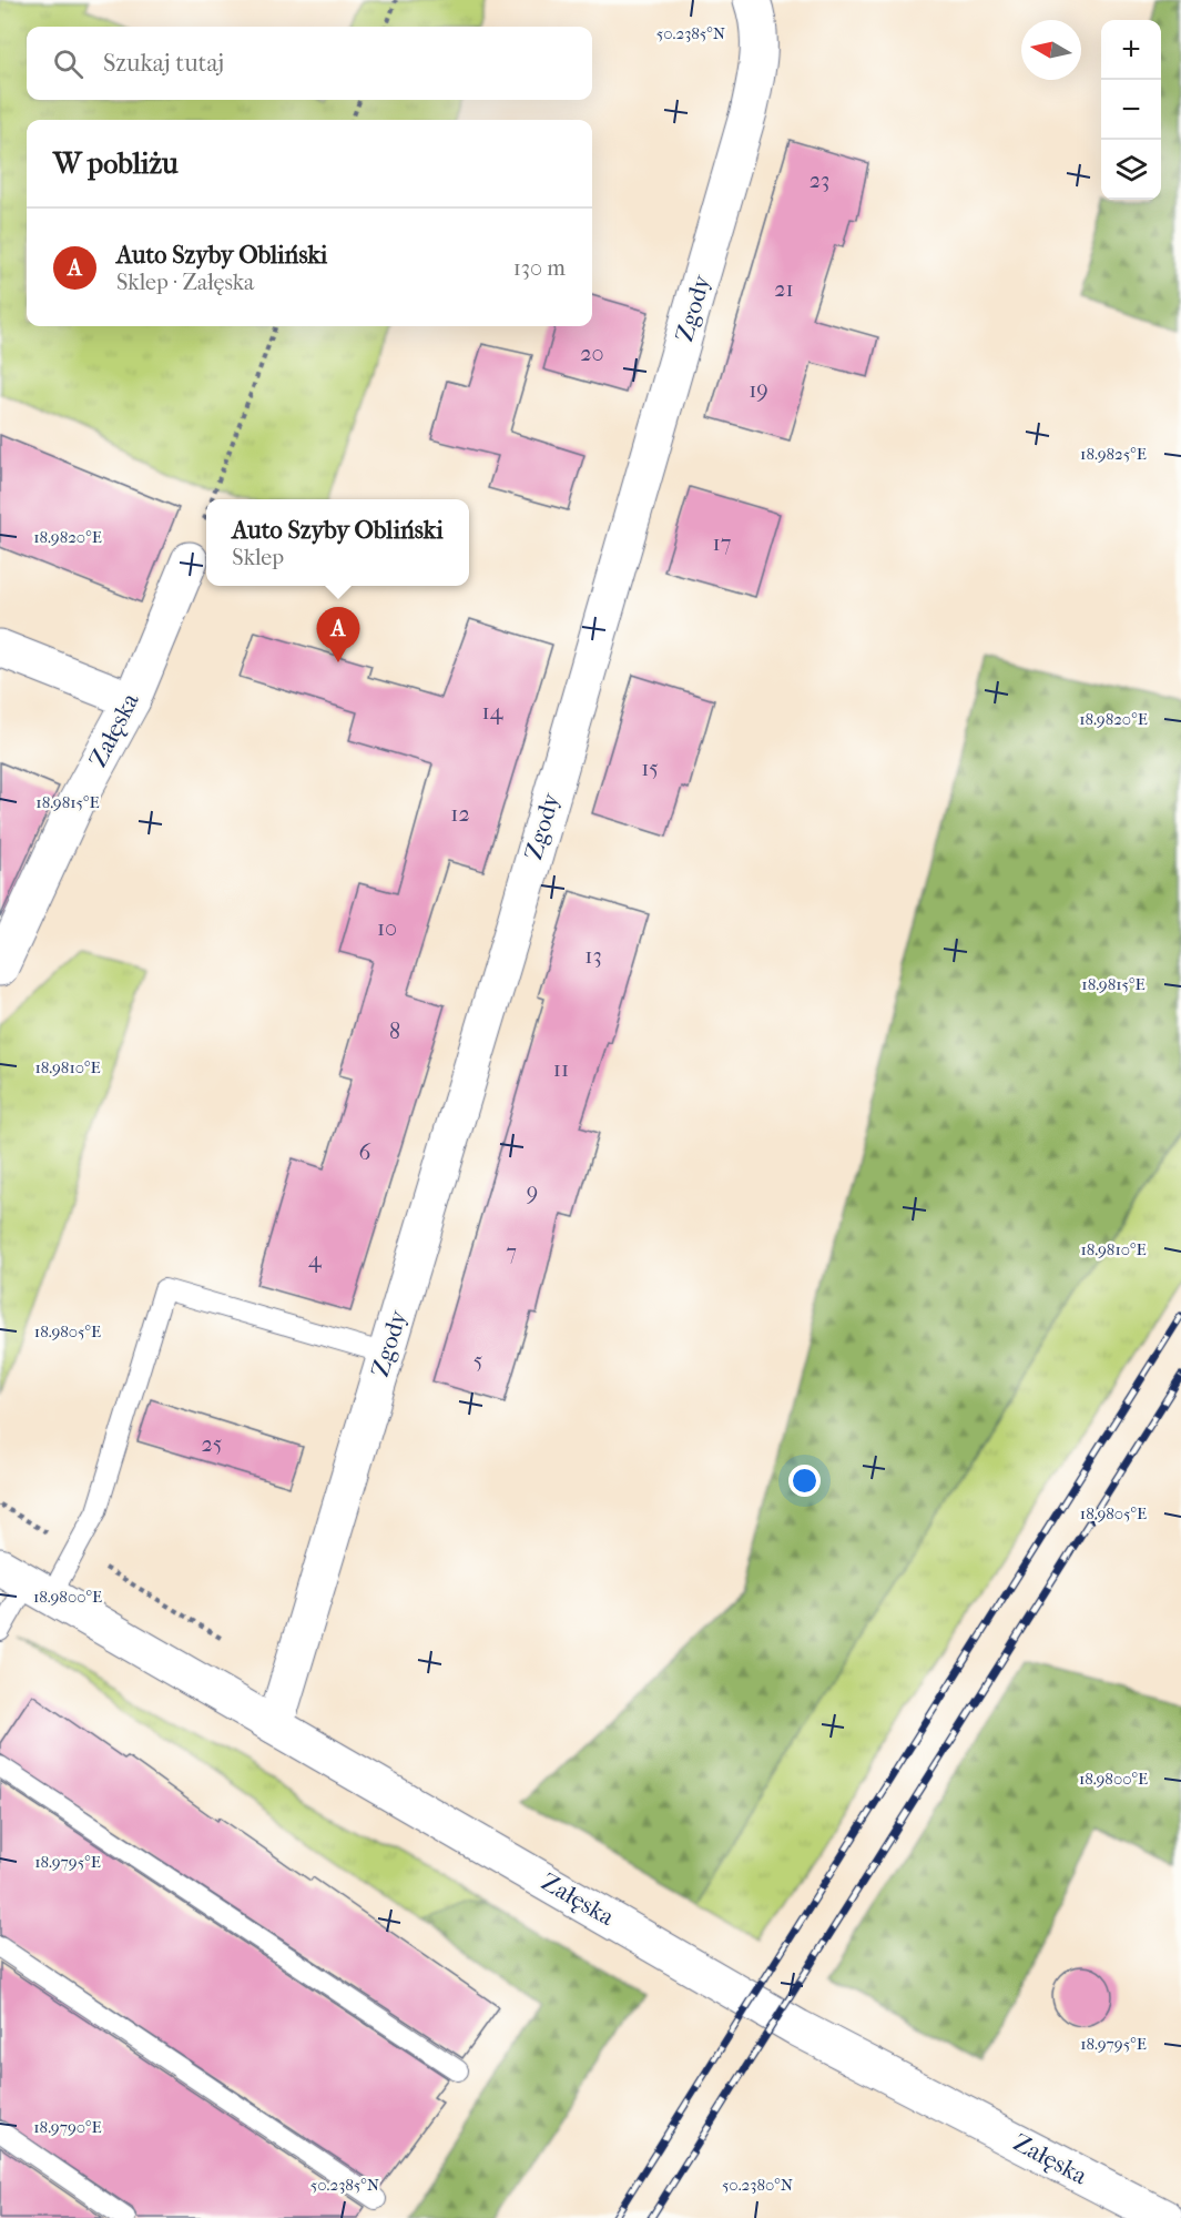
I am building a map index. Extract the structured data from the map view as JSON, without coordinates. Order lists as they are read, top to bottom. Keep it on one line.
{"streets":{"street":["Zgody","Załęska"]},"crossings":[["Zgody","Załęska"]],"house_numbers":["23","21","20","19","17","14","15","12","10","13","8","11","6","9","7","4","5","25"],"north":"left","page":{"map_buttons":["+","−"],"search":"Szukaj tutaj","heading":"W pobliżu","list":[{"mark":"A","name":"Auto Szyby Obliński","note":"Sklep · Załęska","value":"130 m"}],"popup":["Auto Szyby Obliński","Sklep"],"pins":"A"},"coordinates":["50.2385°N","18.9825°E","18.9820°E","18.9815°E","18.9810°E","18.9805°E","18.9800°E","18.9795°E","18.9790°E","50.2380°N"]}
